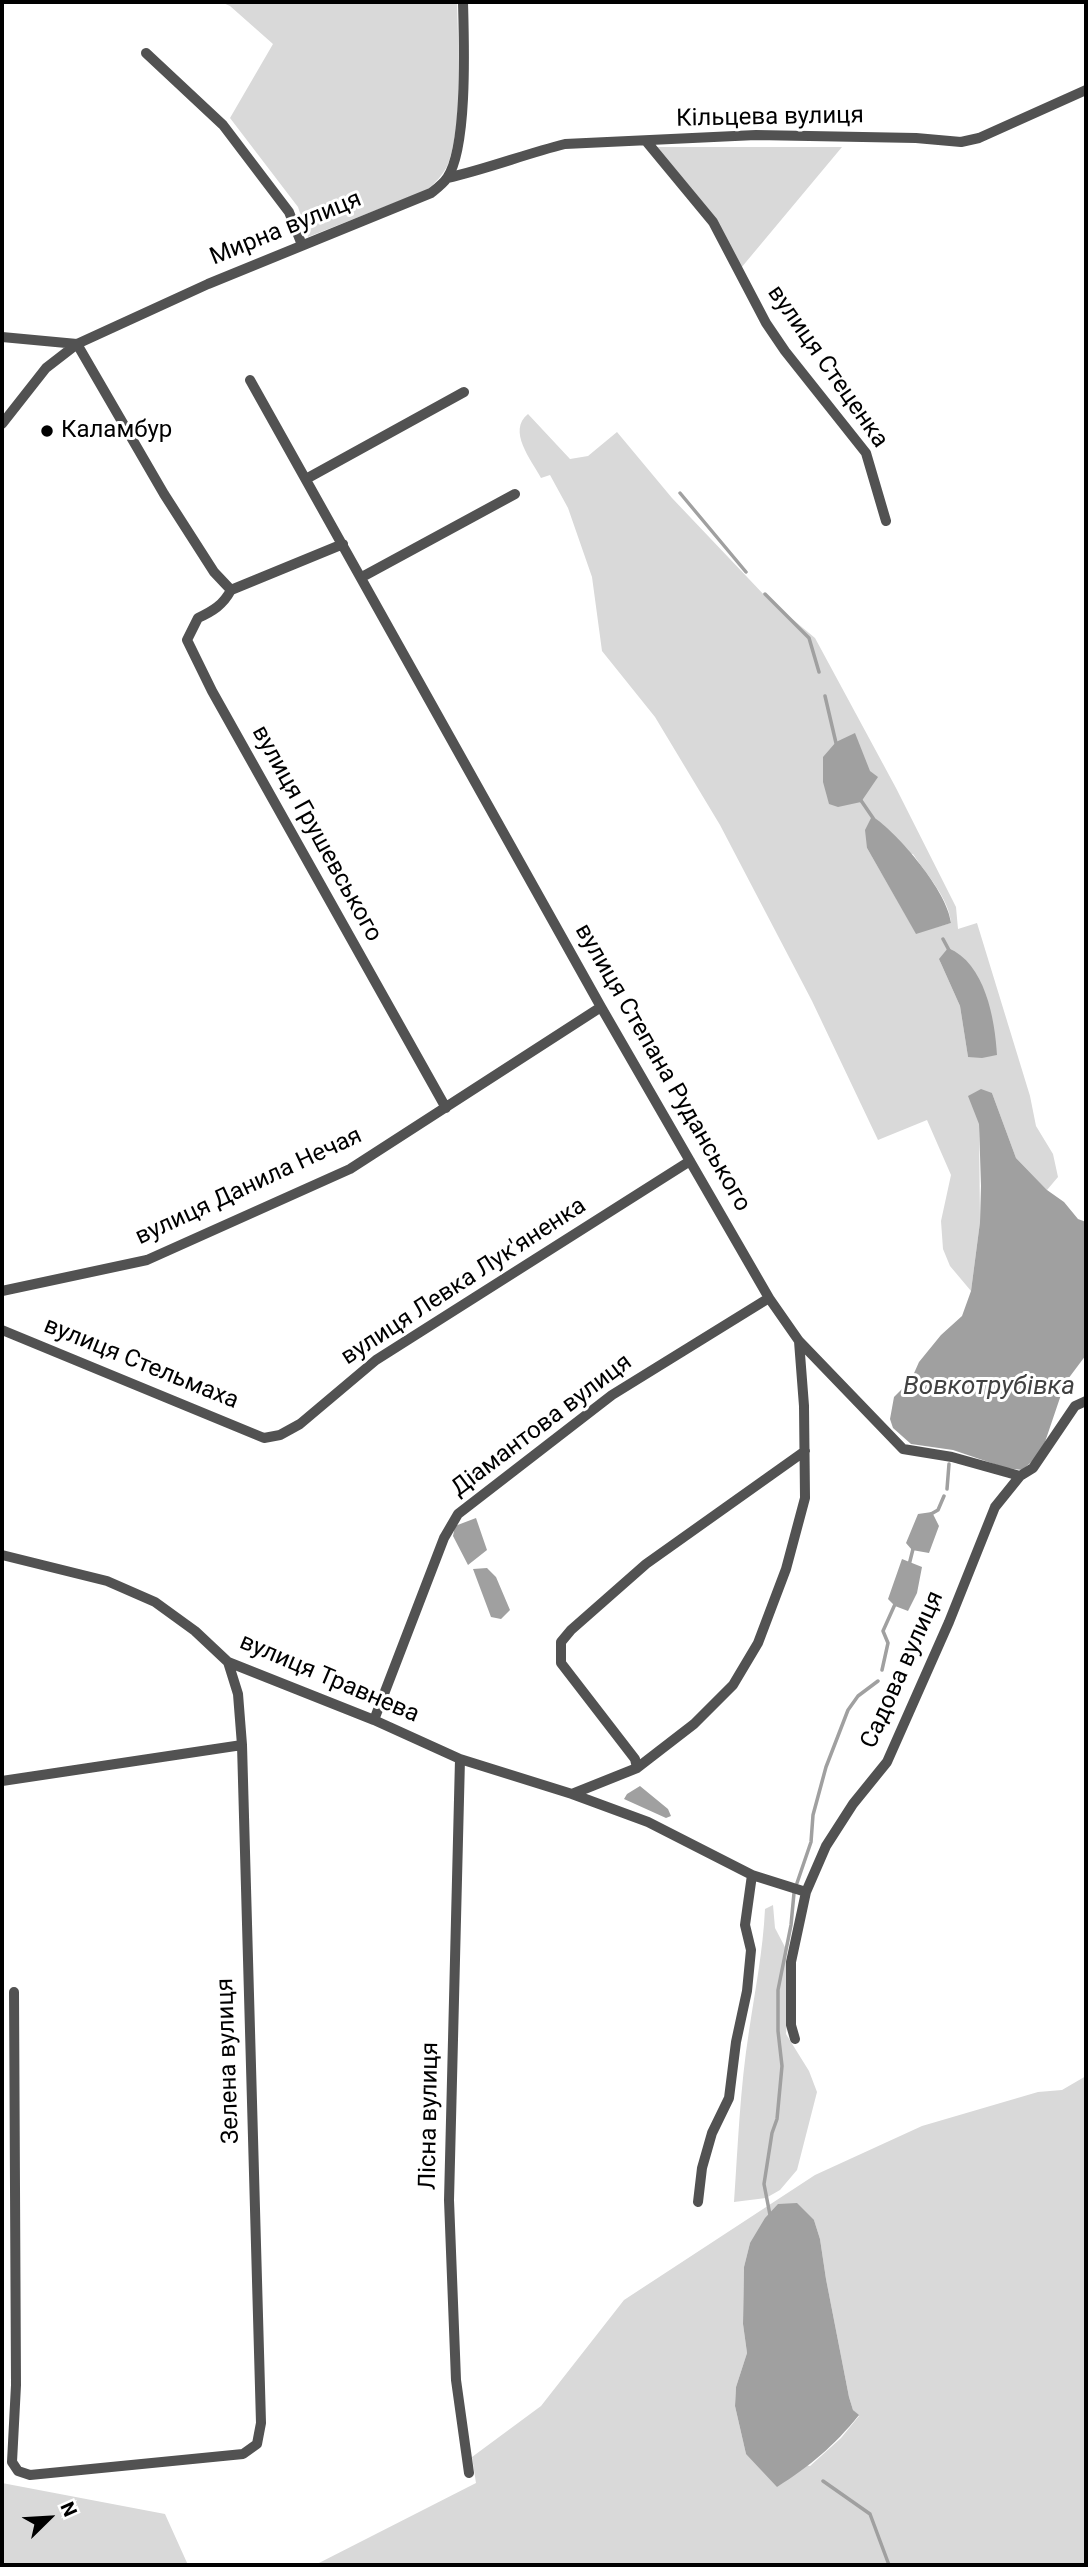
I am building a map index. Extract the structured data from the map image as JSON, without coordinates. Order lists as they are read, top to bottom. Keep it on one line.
{"streets":{"street":["Кільцева вулиця","Мирна вулиця","вулиця Стеценка","вулиця Грушевського","вулиця Степана Руданського","вулиця Данила Нечая","вулиця Левка Лук'яненка","вулиця Стельмаха","Діамантова вулиця","Садова вулиця","вулиця Травнева","Зелена вулиця","Лісна вулиця"]},"crossings":[["Кільцева вулиця","Мирна вулиця"],["Кільцева вулиця","вулиця Стеценка"],["вулиця Грушевського","вулиця Степана Руданського"],["вулиця Грушевського","вулиця Данила Нечая"],["вулиця Степана Руданського","вулиця Данила Нечая"],["вулиця Степана Руданського","вулиця Левка Лук'яненка"],["вулиця Степана Руданського","Діамантова вулиця"],["вулиця Степана Руданського","Садова вулиця"],["вулиця Левка Лук'яненка","вулиця Стельмаха"],["Діамантова вулиця","вулиця Травнева"],["Садова вулиця","вулиця Травнева"],["вулиця Травнева","Зелена вулиця"],["вулиця Травнева","Лісна вулиця"]],"water":["Вовкотрубівка"],"places":["Каламбур"],"north":"top right"}
